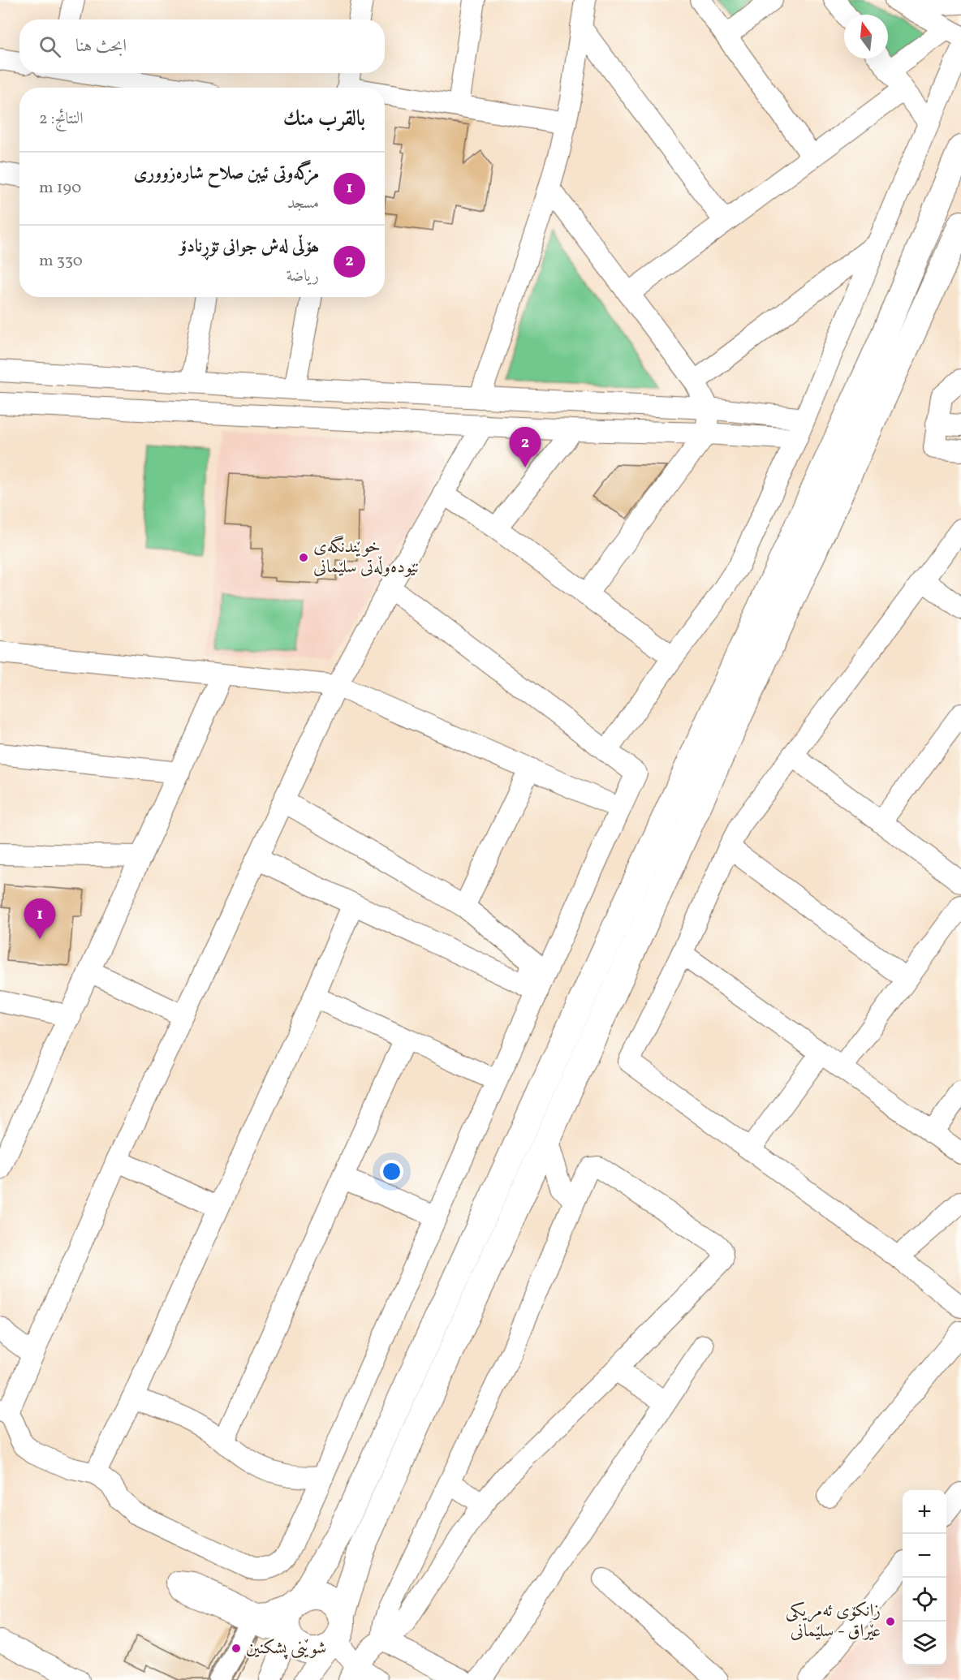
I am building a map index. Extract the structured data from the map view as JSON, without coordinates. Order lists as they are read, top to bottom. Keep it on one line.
{"places":["خوێندنگەی نێوده‌وڵه‌تی سلێمانی","زانکۆی ئەمریکی عێراق - سلێمانی","شوێنی پشکنین"],"north":"top","page":{"search":"ابحث هنا","heading":["بالقرب منك","النتائج: 2"],"list":[{"mark":"1","name":"مزگەوتی ئیبن صلاح شارەزووری","note":"مسجد","value":"190 m"},{"mark":"2","name":"ھۆڵی لەش جوانی تۆڕنادۆ","note":"رياضة","value":"330 m"}],"pins":["2","1"],"map_buttons":["+","−"]}}
